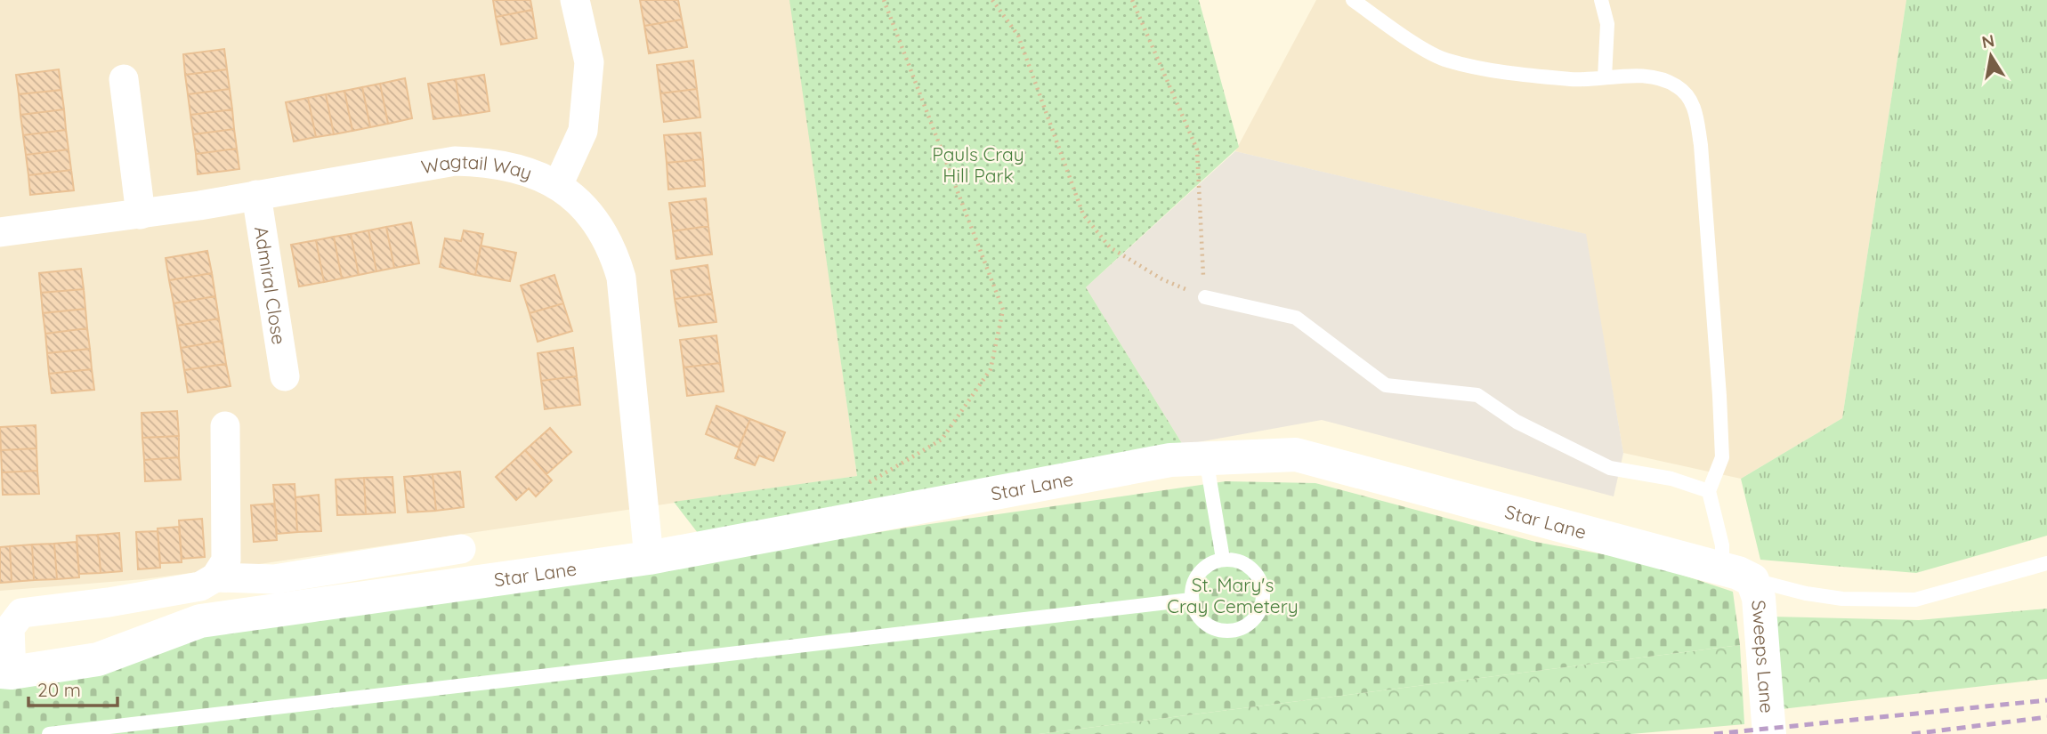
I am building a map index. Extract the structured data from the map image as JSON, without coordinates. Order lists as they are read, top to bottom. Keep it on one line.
{"streets":{"street":["Wagtail Way","Admiral Close","Star Lane","Sweeps Lane"]},"crossings":[["Wagtail Way","Admiral Close"],["Wagtail Way","Star Lane"],["Star Lane","Sweeps Lane"]],"parks":["Pauls Cray Hill Park","St. Mary's Cray Cemetery"],"scale_bar":"20 m","north":"top"}
